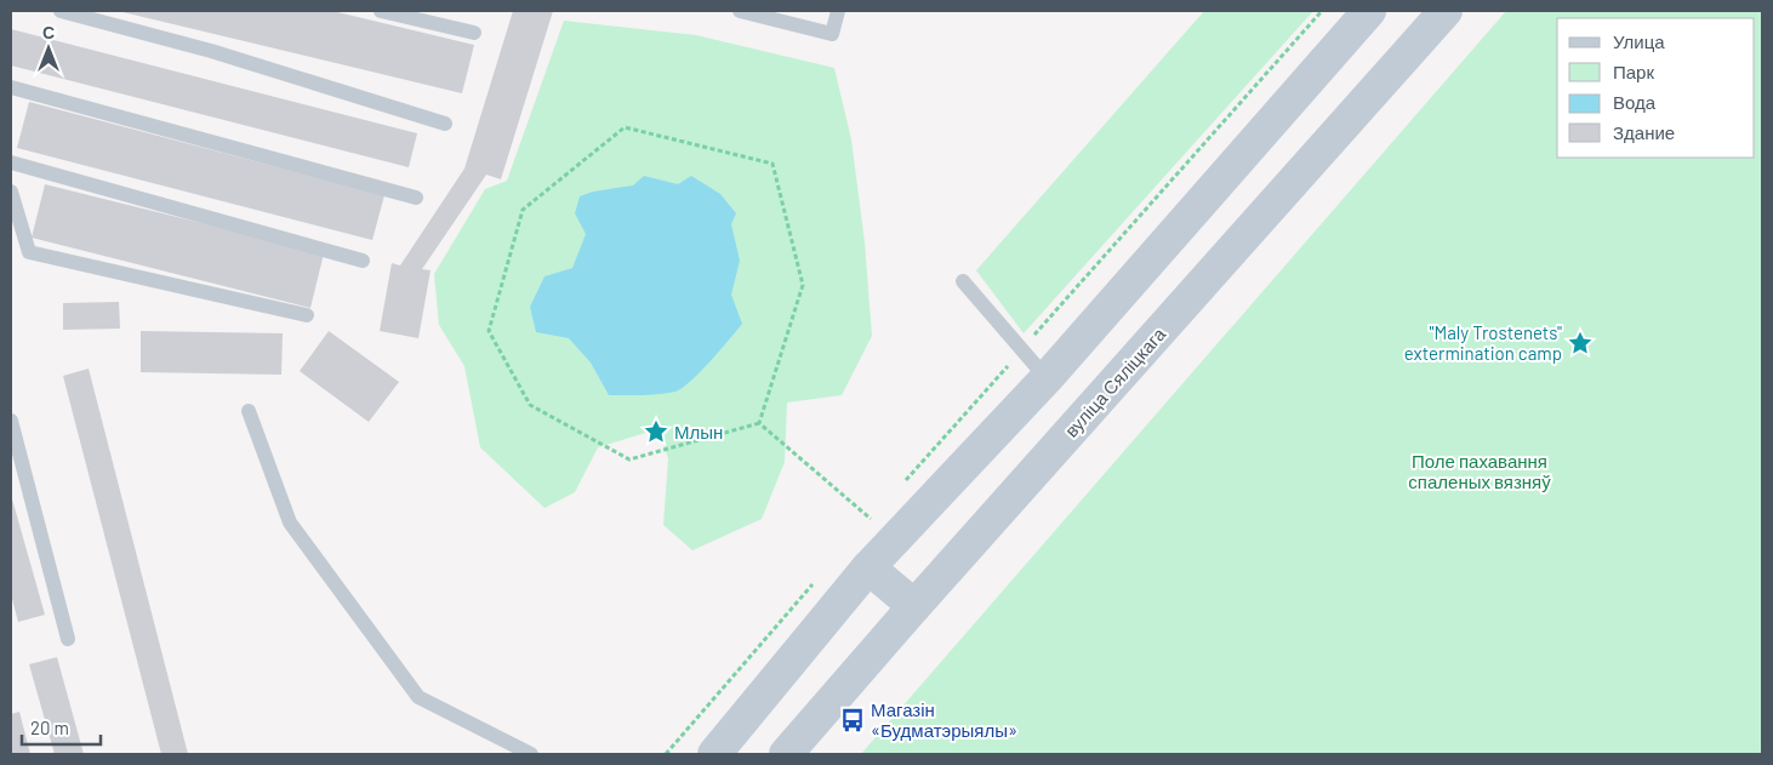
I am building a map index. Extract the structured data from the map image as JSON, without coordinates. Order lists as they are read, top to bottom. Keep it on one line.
{"streets":{"main road":["вуліца Сяліцкага"]},"parks":["Поле пахавання спаленых вязняў"],"places":{"place":["\"Maly Trostenets\" extermination camp","Млын"],"bus stop":["Магазін «Будматэрыялы»"]},"legend":["Улица","Парк","Вода","Здание"],"scale_bar":"20 m","north":"top"}
